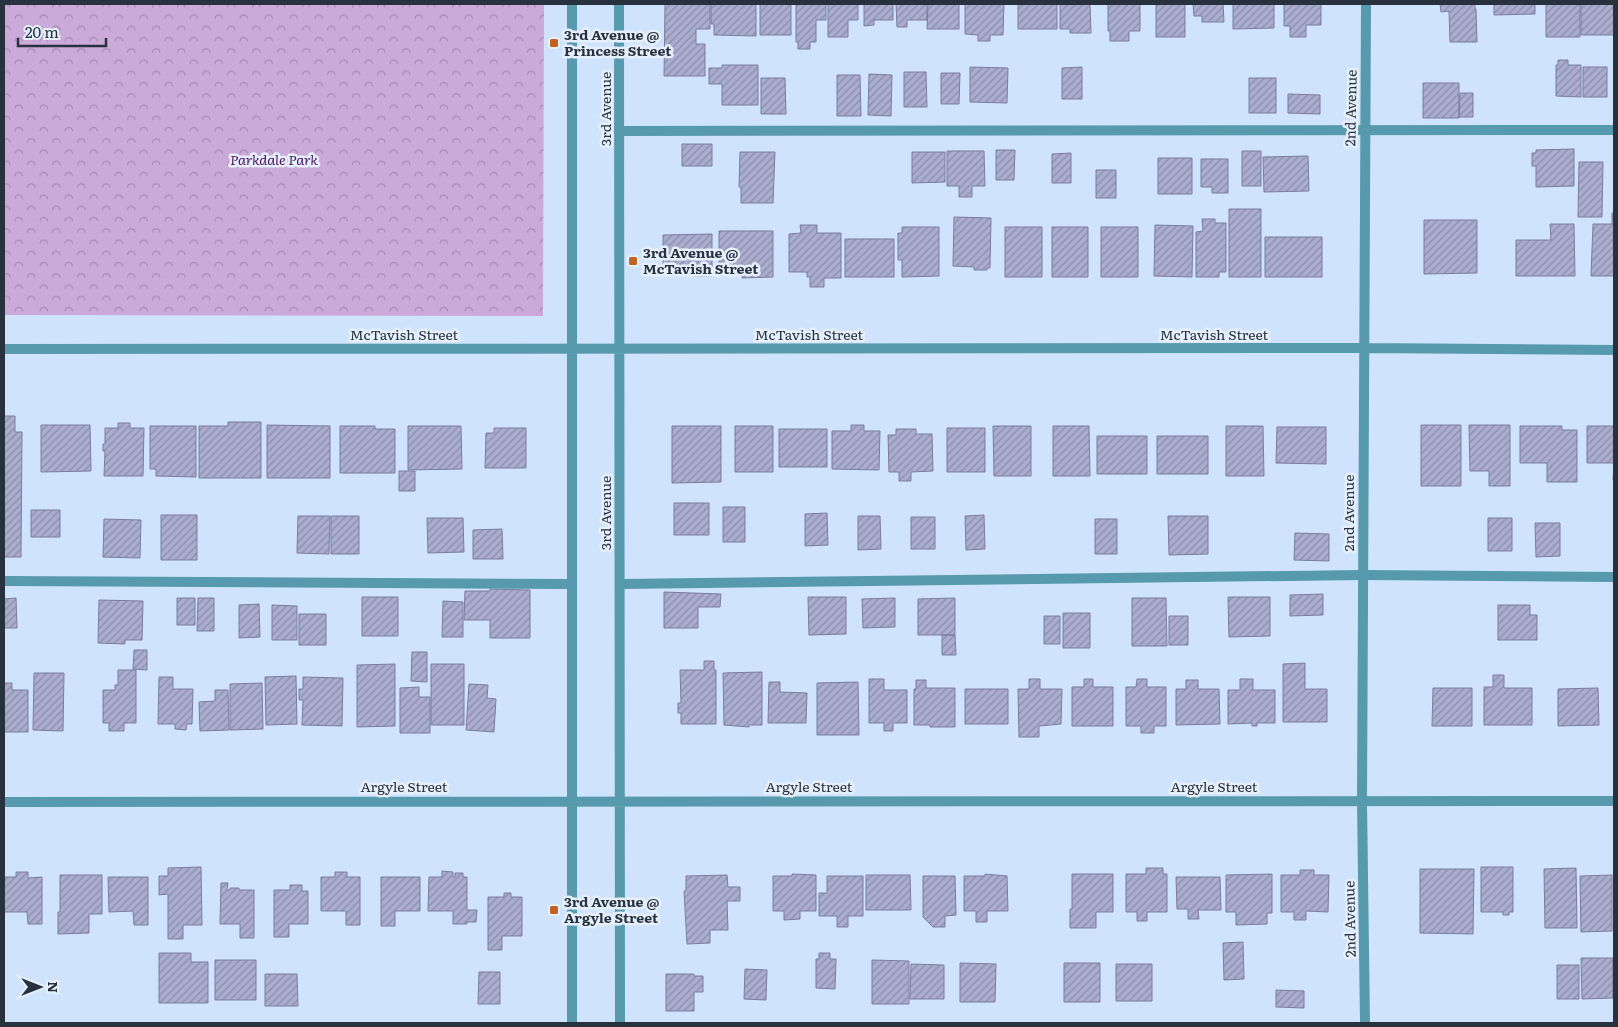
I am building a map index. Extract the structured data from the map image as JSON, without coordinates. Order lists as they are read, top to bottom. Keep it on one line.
{"streets":{"street":["2nd Avenue","3rd Avenue","McTavish Street","Argyle Street"]},"crossings":[["2nd Avenue","McTavish Street"],["2nd Avenue","Argyle Street"],["3rd Avenue","McTavish Street"],["3rd Avenue","Argyle Street"]],"parks":["Parkdale Park"],"places":{"transit":["3rd Avenue @ Princess Street","3rd Avenue @ McTavish Street","3rd Avenue @ Argyle Street"]},"scale_bar":"20 m","north":"right"}
